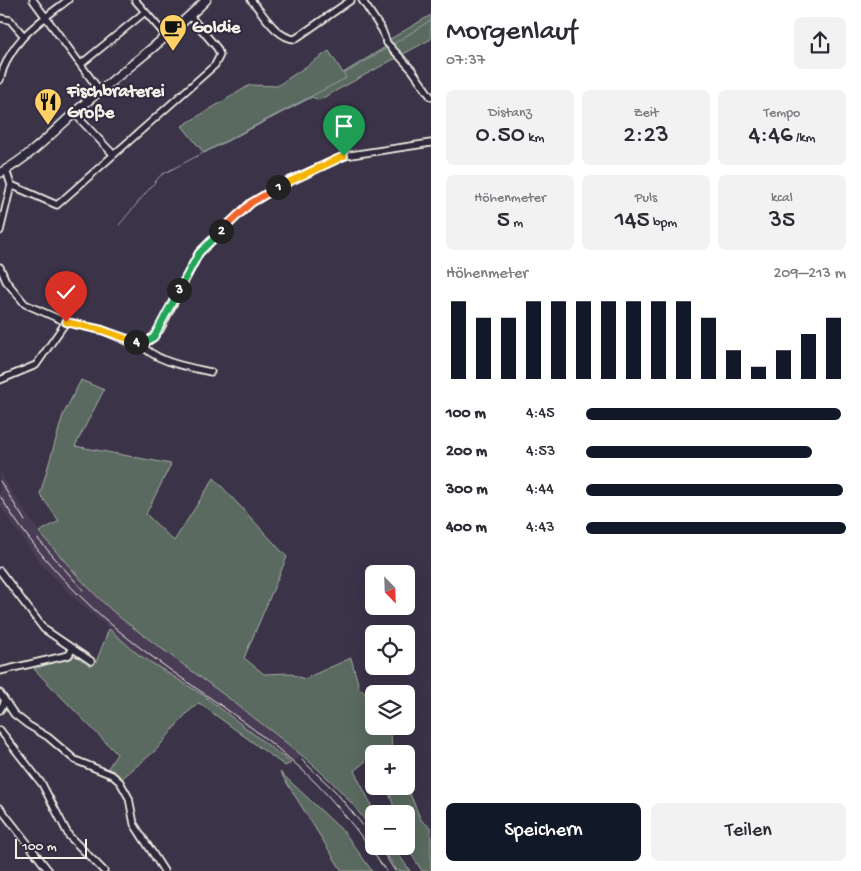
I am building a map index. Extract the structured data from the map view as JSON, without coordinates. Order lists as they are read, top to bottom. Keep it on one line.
{"places":{"cafe":["Goldie"],"restaurant":["Fischbraterei Große"]},"scale_bar":"100 m","north":"bottom right","page":{"heading":["Morgenlauf","07:37"],"stats":[["Distanz","0.50 km"],["Zeit","2:23"],["Tempo","4:46 /km"],["Höhenmeter","5 m"],["Puls","145 bpm"],["kcal","35"]],"pins":["1","2","3","4"],"chart":["Höhenmeter","209–213 m"],"list":[{"name":"100 m","note":"4:45"},{"name":"200 m","note":"4:53"},{"name":"300 m","note":"4:44"},{"name":"400 m","note":"4:43"}],"map_buttons":["+","−"],"buttons":["Speichern","Teilen"],"scale":"100 m"}}
